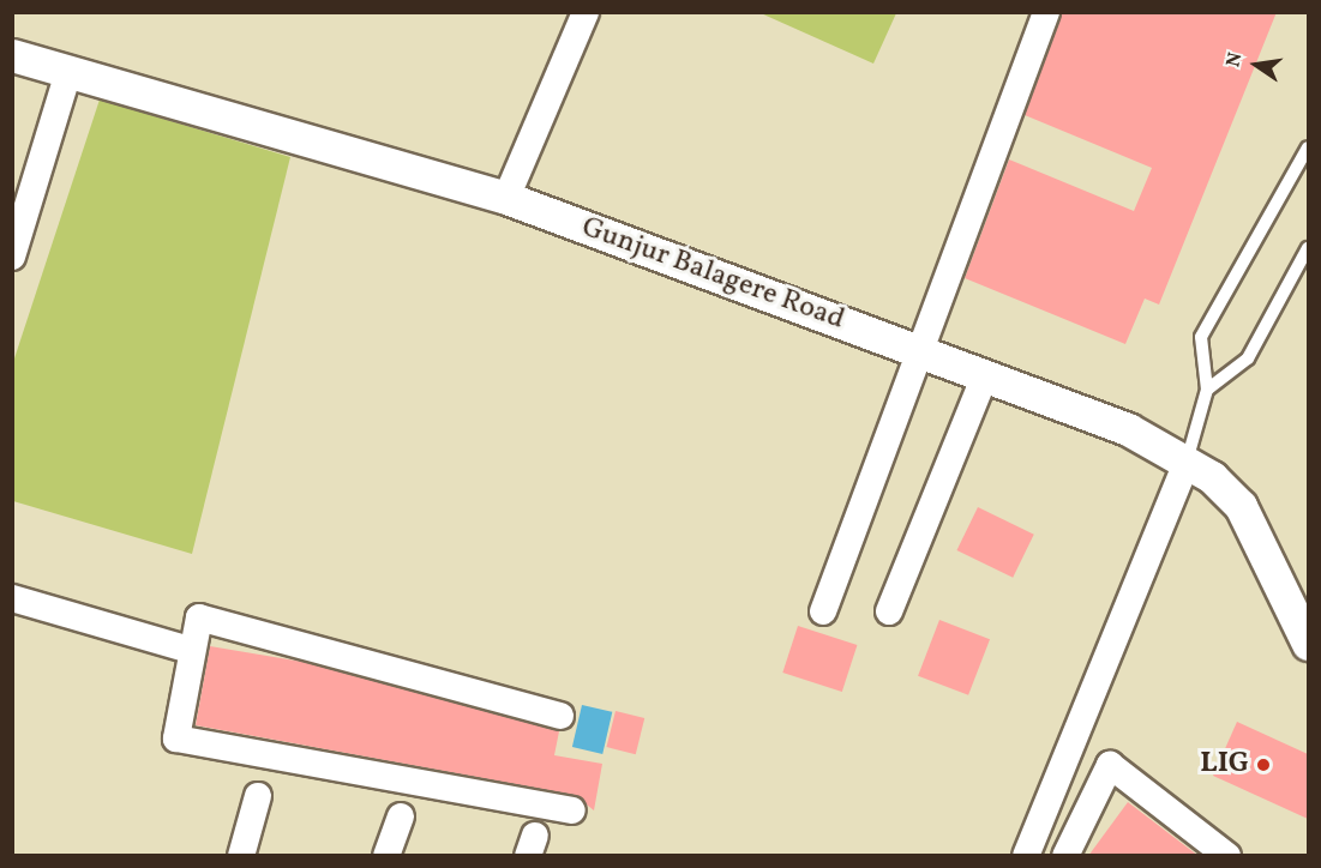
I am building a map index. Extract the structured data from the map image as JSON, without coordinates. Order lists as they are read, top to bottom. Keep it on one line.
{"streets":{"street":["Gunjur Balagere Road"]},"places":["LIG"],"north":"left"}
